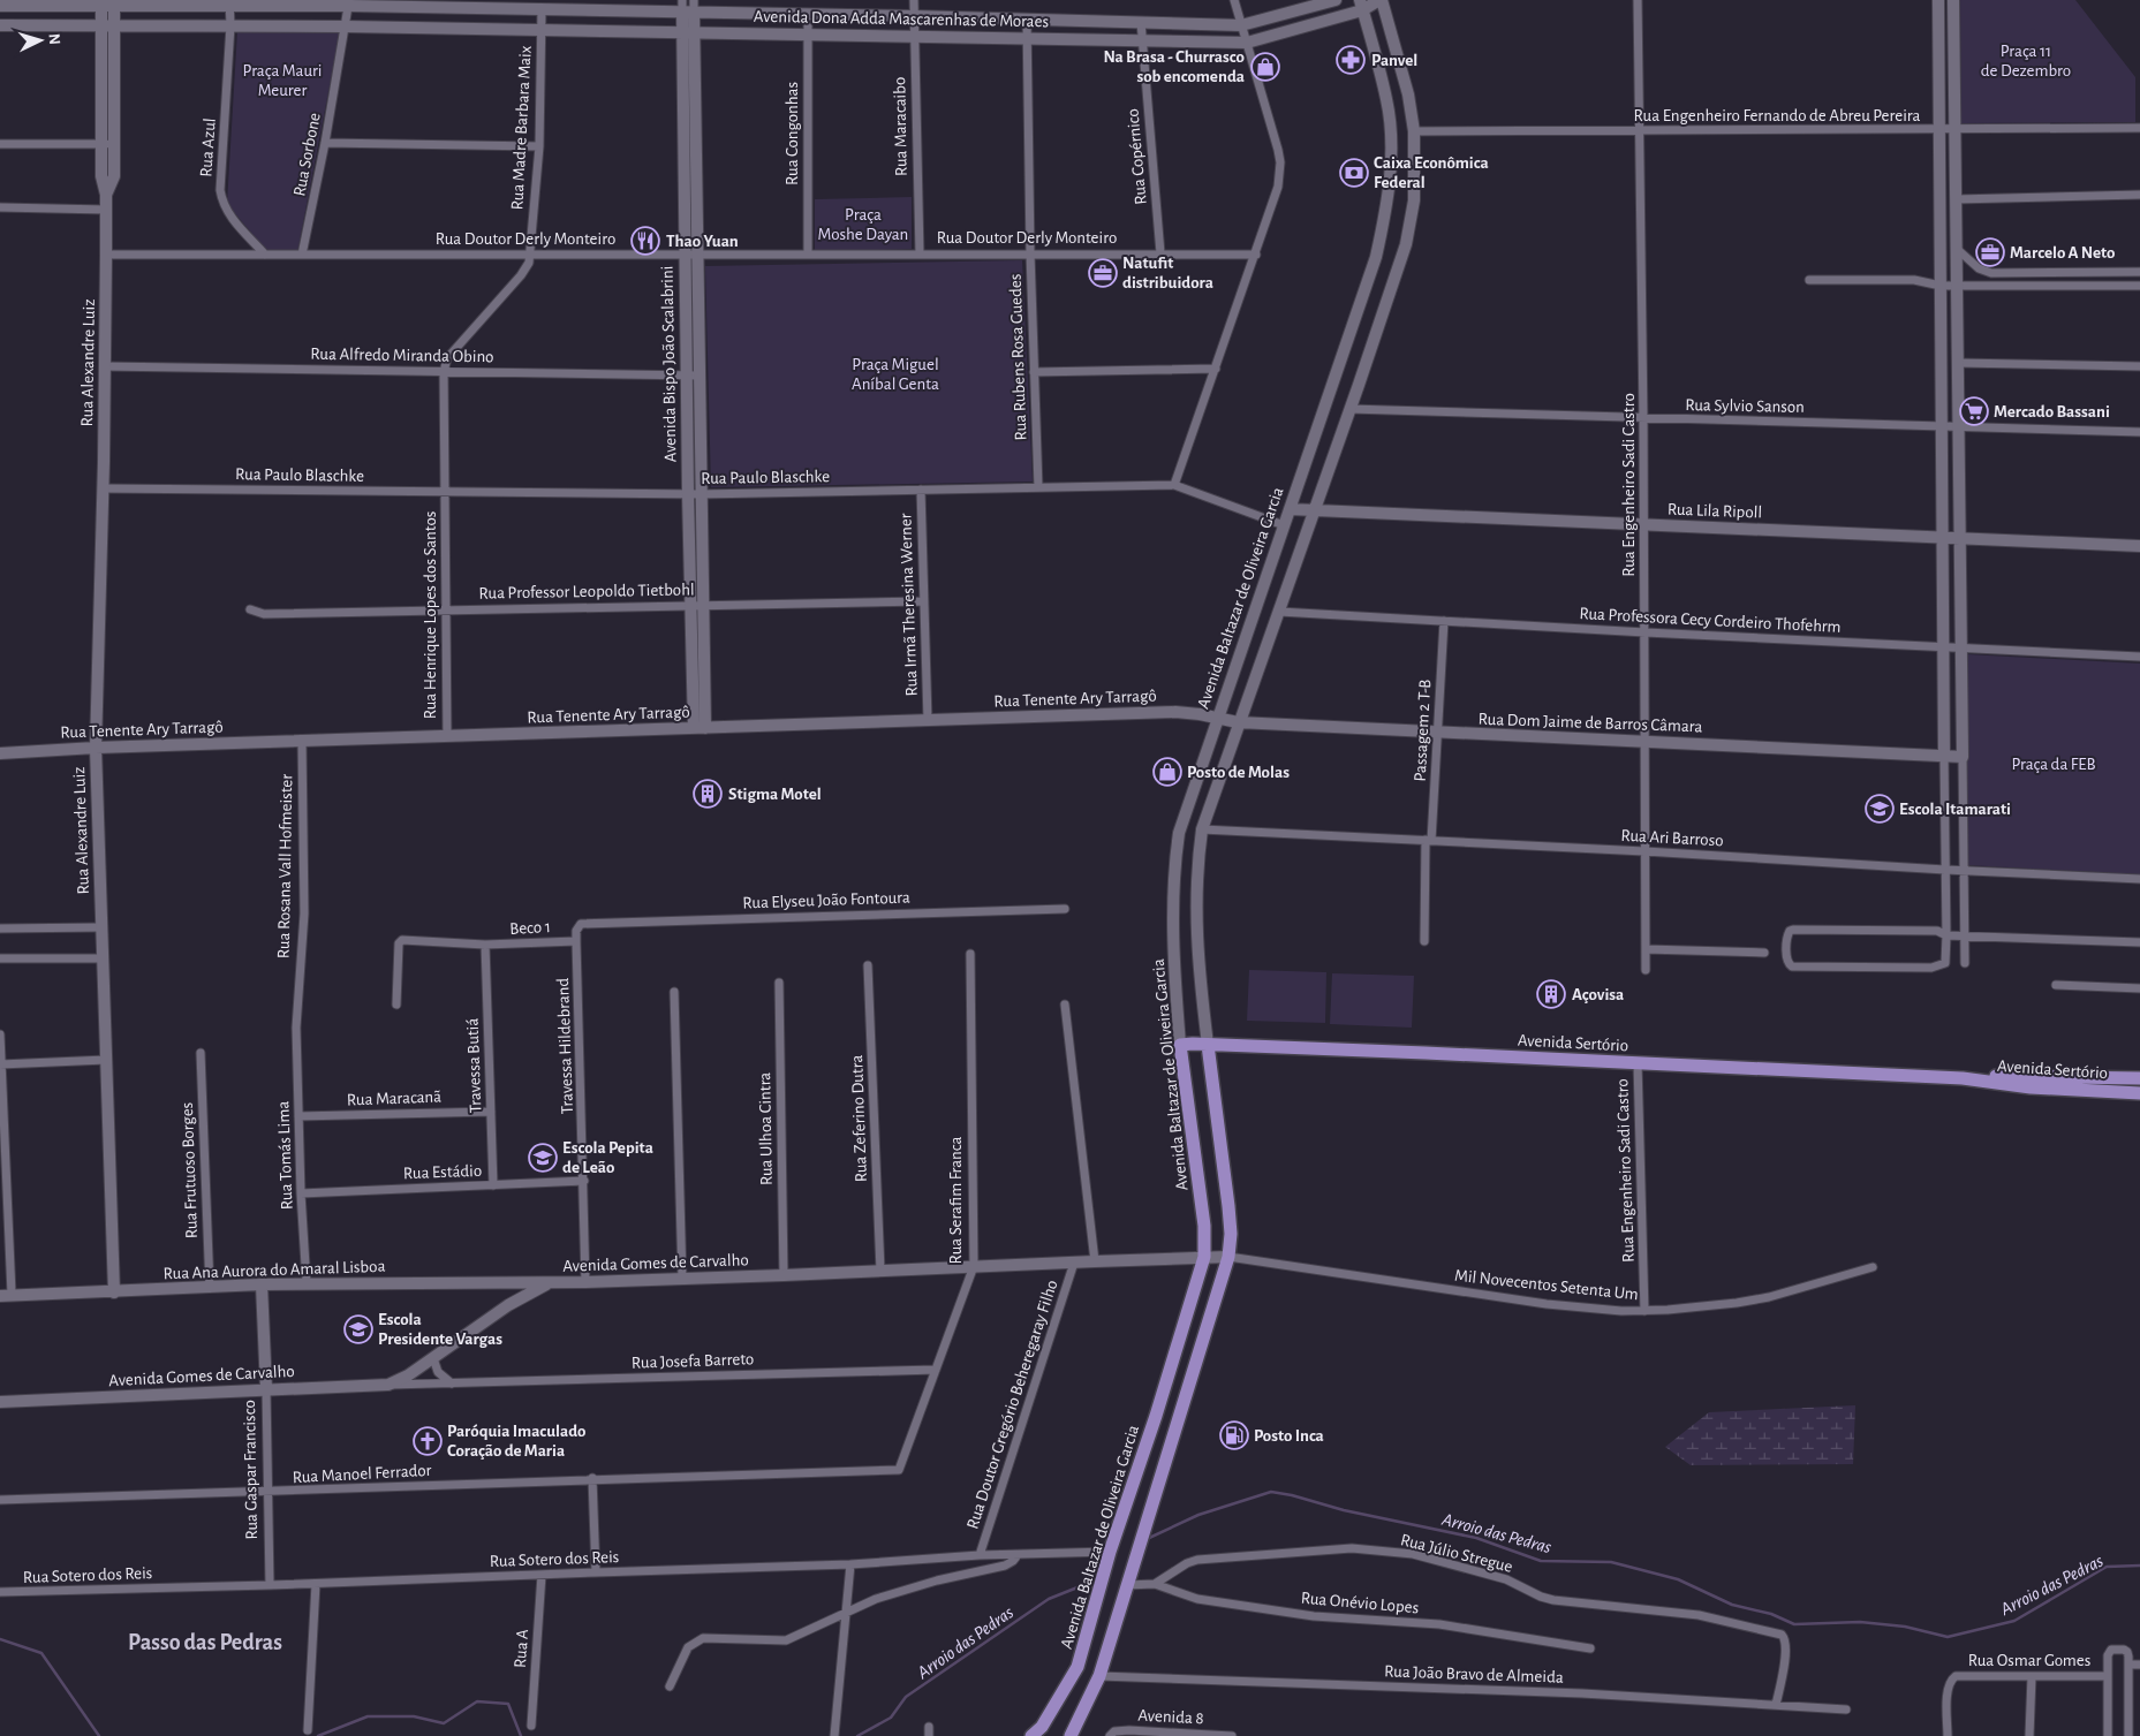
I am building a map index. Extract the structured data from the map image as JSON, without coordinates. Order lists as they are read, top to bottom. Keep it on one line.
{"streets":{"main road":["Avenida Baltazar de Oliveira Garcia","Avenida Sertório"],"street":["Avenida Dona Adda Mascarenhas de Moraes","Rua Engenheiro Fernando de Abreu Pereira","Rua Maracaibo","Rua Madre Barbara Maix","Rua Congonhas","Rua Azul","Rua Sorbone","Rua Copérnico","Rua Doutor Derly Monteiro","Rua Alfredo Miranda Obino","Rua Rubens Rosa Guedes","Rua Alexandre Luiz","Avenida Bispo João Scalabrini","Rua Sylvio Sanson","Rua Paulo Blaschke","Rua Engenheiro Sadi Castro","Rua Lila Ripoll","Rua Professor Leopoldo Tietbohl","Rua Irmã Theresina Werner","Rua Henrique Lopes dos Santos","Rua Professora Cecy Cordeiro Thofehrm","Rua Tenente Ary Tarragô","Rua Dom Jaime de Barros Câmara","Passagem 2 T-B","Rua Ari Barroso","Rua Rosana Vall Hofmeister","Rua Elyseu João Fontoura","Beco 1","Travessa Hildebrand","Travessa Butiá","Rua Maracanã","Rua Zeferino Dutra","Rua Ulhoa Cintra","Rua Tomás Lima","Rua Frutuoso Borges","Rua Estádio","Rua Serafim Franca","Avenida Gomes de Carvalho","Rua Ana Aurora do Amaral Lisboa","Mil Novecentos Setenta Um","Rua Josefa Barreto","Rua Doutor Gregório Beheregaray Filho","Rua Gaspar Francisco","Rua Manoel Ferrador","Rua Júlio Stregue","Rua Sotero dos Reis","Rua Onévio Lopes","Rua A","Rua Osmar Gomes","Rua João Bravo de Almeida","Avenida 8"]},"crossings":[["Avenida Dona Adda Mascarenhas de Moraes","Rua Maracaibo"],["Avenida Dona Adda Mascarenhas de Moraes","Rua Madre Barbara Maix"],["Avenida Dona Adda Mascarenhas de Moraes","Rua Congonhas"],["Avenida Dona Adda Mascarenhas de Moraes","Rua Azul"],["Avenida Dona Adda Mascarenhas de Moraes","Rua Sorbone"],["Avenida Dona Adda Mascarenhas de Moraes","Rua Copérnico"],["Avenida Dona Adda Mascarenhas de Moraes","Rua Rubens Rosa Guedes"],["Avenida Dona Adda Mascarenhas de Moraes","Rua Alexandre Luiz"],["Avenida Dona Adda Mascarenhas de Moraes","Avenida Bispo João Scalabrini"],["Avenida Dona Adda Mascarenhas de Moraes","Avenida Baltazar de Oliveira Garcia"],["Rua Engenheiro Fernando de Abreu Pereira","Rua Engenheiro Sadi Castro"],["Rua Maracaibo","Rua Doutor Derly Monteiro"],["Rua Madre Barbara Maix","Rua Doutor Derly Monteiro"],["Rua Madre Barbara Maix","Rua Alfredo Miranda Obino"],["Rua Madre Barbara Maix","Rua Paulo Blaschke"],["Rua Madre Barbara Maix","Rua Henrique Lopes dos Santos"],["Rua Congonhas","Rua Doutor Derly Monteiro"],["Rua Azul","Rua Doutor Derly Monteiro"],["Rua Sorbone","Rua Doutor Derly Monteiro"],["Rua Copérnico","Rua Doutor Derly Monteiro"],["Rua Doutor Derly Monteiro","Rua Rubens Rosa Guedes"],["Rua Doutor Derly Monteiro","Rua Alexandre Luiz"],["Rua Doutor Derly Monteiro","Avenida Bispo João Scalabrini"],["Rua Alfredo Miranda Obino","Rua Alexandre Luiz"],["Rua Alfredo Miranda Obino","Avenida Bispo João Scalabrini"],["Rua Rubens Rosa Guedes","Rua Paulo Blaschke"],["Rua Alexandre Luiz","Rua Paulo Blaschke"],["Rua Alexandre Luiz","Rua Tenente Ary Tarragô"],["Rua Alexandre Luiz","Rua Ana Aurora do Amaral Lisboa"],["Avenida Bispo João Scalabrini","Rua Paulo Blaschke"],["Avenida Bispo João Scalabrini","Rua Professor Leopoldo Tietbohl"],["Avenida Bispo João Scalabrini","Rua Tenente Ary Tarragô"],["Rua Sylvio Sanson","Rua Engenheiro Sadi Castro"],["Rua Paulo Blaschke","Avenida Baltazar de Oliveira Garcia"],["Rua Paulo Blaschke","Rua Irmã Theresina Werner"],["Rua Paulo Blaschke","Rua Henrique Lopes dos Santos"],["Rua Engenheiro Sadi Castro","Rua Lila Ripoll"],["Rua Engenheiro Sadi Castro","Rua Professora Cecy Cordeiro Thofehrm"],["Rua Engenheiro Sadi Castro","Rua Dom Jaime de Barros Câmara"],["Rua Engenheiro Sadi Castro","Rua Ari Barroso"],["Rua Engenheiro Sadi Castro","Avenida Sertório"],["Rua Engenheiro Sadi Castro","Mil Novecentos Setenta Um"],["Rua Lila Ripoll","Avenida Baltazar de Oliveira Garcia"],["Rua Professor Leopoldo Tietbohl","Rua Irmã Theresina Werner"],["Rua Professor Leopoldo Tietbohl","Rua Henrique Lopes dos Santos"],["Avenida Baltazar de Oliveira Garcia","Rua Tenente Ary Tarragô"],["Avenida Baltazar de Oliveira Garcia","Rua Dom Jaime de Barros Câmara"],["Avenida Baltazar de Oliveira Garcia","Avenida Sertório"],["Avenida Baltazar de Oliveira Garcia","Avenida Gomes de Carvalho"],["Avenida Baltazar de Oliveira Garcia","Rua Sotero dos Reis"],["Rua Irmã Theresina Werner","Rua Tenente Ary Tarragô"],["Rua Henrique Lopes dos Santos","Rua Tenente Ary Tarragô"],["Rua Professora Cecy Cordeiro Thofehrm","Passagem 2 T-B"],["Rua Tenente Ary Tarragô","Rua Dom Jaime de Barros Câmara"],["Rua Tenente Ary Tarragô","Rua Rosana Vall Hofmeister"],["Rua Dom Jaime de Barros Câmara","Passagem 2 T-B"],["Passagem 2 T-B","Rua Ari Barroso"],["Rua Rosana Vall Hofmeister","Rua Tomás Lima"],["Rua Elyseu João Fontoura","Beco 1"],["Rua Elyseu João Fontoura","Travessa Hildebrand"],["Beco 1","Travessa Hildebrand"],["Beco 1","Travessa Butiá"],["Travessa Hildebrand","Rua Estádio"],["Travessa Hildebrand","Avenida Gomes de Carvalho"],["Travessa Butiá","Rua Maracanã"],["Travessa Butiá","Rua Estádio"],["Rua Maracanã","Rua Tomás Lima"],["Rua Zeferino Dutra","Avenida Gomes de Carvalho"],["Rua Ulhoa Cintra","Avenida Gomes de Carvalho"],["Rua Tomás Lima","Rua Estádio"],["Rua Tomás Lima","Rua Ana Aurora do Amaral Lisboa"],["Rua Frutuoso Borges","Rua Ana Aurora do Amaral Lisboa"],["Rua Serafim Franca","Avenida Gomes de Carvalho"],["Rua Serafim Franca","Rua Josefa Barreto"],["Rua Serafim Franca","Rua Manoel Ferrador"],["Avenida Gomes de Carvalho","Rua Ana Aurora do Amaral Lisboa"],["Avenida Gomes de Carvalho","Rua Josefa Barreto"],["Avenida Gomes de Carvalho","Rua Doutor Gregório Beheregaray Filho"],["Avenida Gomes de Carvalho","Rua Gaspar Francisco"],["Rua Ana Aurora do Amaral Lisboa","Rua Gaspar Francisco"],["Rua Doutor Gregório Beheregaray Filho","Rua Sotero dos Reis"],["Rua Gaspar Francisco","Rua Manoel Ferrador"],["Rua Gaspar Francisco","Rua Sotero dos Reis"],["Rua Júlio Stregue","Rua Onévio Lopes"],["Rua Júlio Stregue","Rua João Bravo de Almeida"],["Rua Sotero dos Reis","Rua A"]],"districts":["Passo das Pedras"],"water":["Arroio das Pedras"],"parks":["Praça 11 de Dezembro","Praça Mauri Meurer","Praça Moshe Dayan","Praça Miguel Aníbal Genta","Praça da FEB"],"places":{"pharmacy":["Panvel"],"shop":["Na Brasa - Churrasco sob encomenda","Posto de Molas"],"bank":["Caixa Econômica Federal"],"restaurant":["Thao Yuan"],"office":["Marcelo A Neto","Natufit distribuidora"],"supermarket":["Mercado Bassani"],"building":["Stigma Motel","Açovisa"],"school or university":["Escola Itamarati","Escola Pepita de Leão","Escola Presidente Vargas"],"fuel station":["Posto Inca"],"church":["Paróquia Imaculado Coração de Maria"]},"north":"right"}
